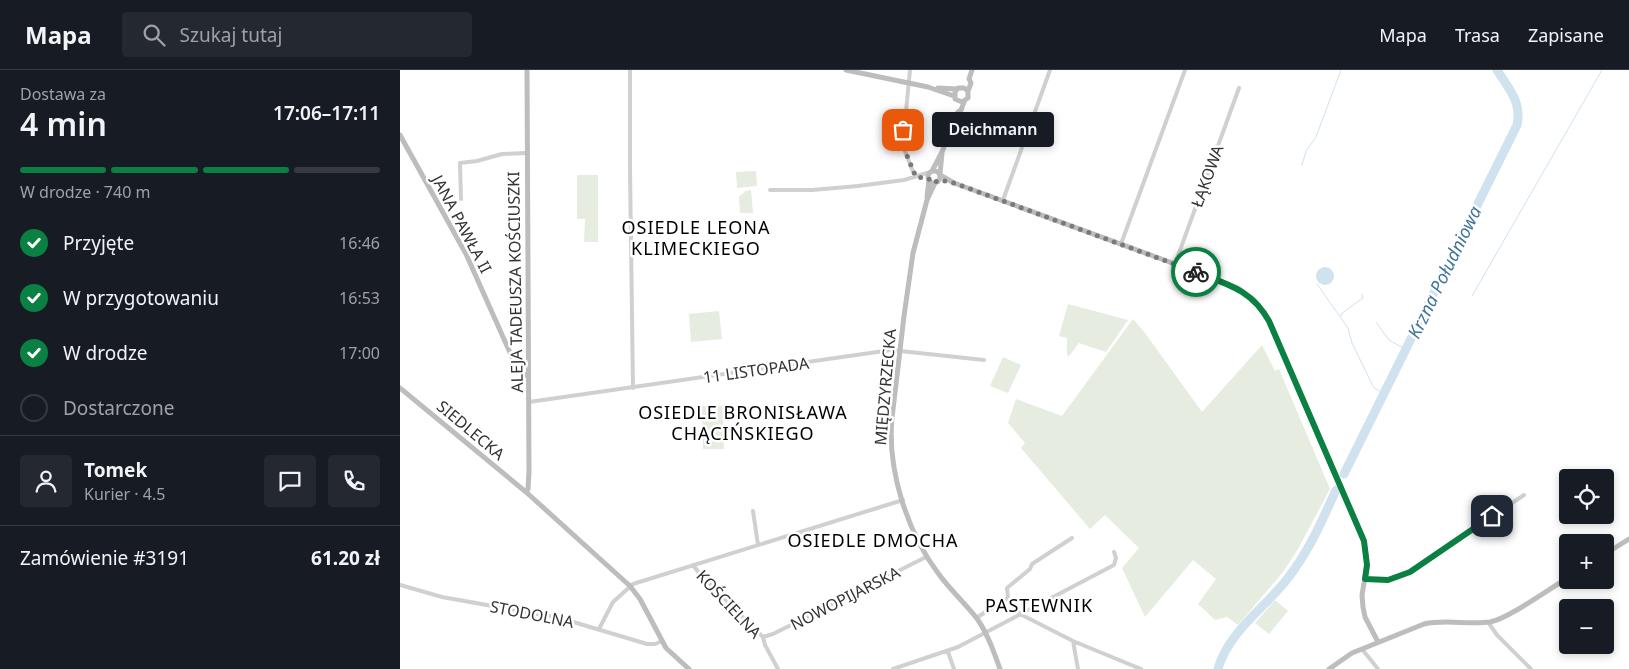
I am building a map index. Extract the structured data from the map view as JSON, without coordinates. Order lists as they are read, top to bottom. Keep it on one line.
{"streets":{"street":["ŁĄKOWA","JANA PAWŁA II","ALEJA TADEUSZA KOŚCIUSZKI","11 LISTOPADA","MIĘDZYRZECKA","SIEDLECKA","NOWOPIJARSKA","KOŚCIELNA","STODOLNA"]},"crossings":[["JANA PAWŁA II","ALEJA TADEUSZA KOŚCIUSZKI"],["ALEJA TADEUSZA KOŚCIUSZKI","11 LISTOPADA"],["ALEJA TADEUSZA KOŚCIUSZKI","SIEDLECKA"],["11 LISTOPADA","MIĘDZYRZECKA"],["MIĘDZYRZECKA","NOWOPIJARSKA"],["SIEDLECKA","STODOLNA"],["NOWOPIJARSKA","KOŚCIELNA"]],"districts":["OSIEDLE LEONA KLIMECKIEGO","OSIEDLE BRONISŁAWA CHĄCIŃSKIEGO","OSIEDLE DMOCHA","PASTEWNIK"],"water":["Krzna Południowa"],"places":["Deichmann"],"page":{"header":"Mapa","search":"Szukaj tutaj","nav":["Mapa","Trasa","Zapisane"],"heading":["4 min","Dostawa za","17:06–17:11"],"panel":["Tomek","Kurier · 4.5","Zamówienie #3191","61.20 zł"],"bubble":"Deichmann","bar":"W drodze · 740 m","list":[["Przyjęte","16:46"],["W przygotowaniu","16:53"],["W drodze","17:00"],"Dostarczone"],"map_buttons":["+","−"]}}
